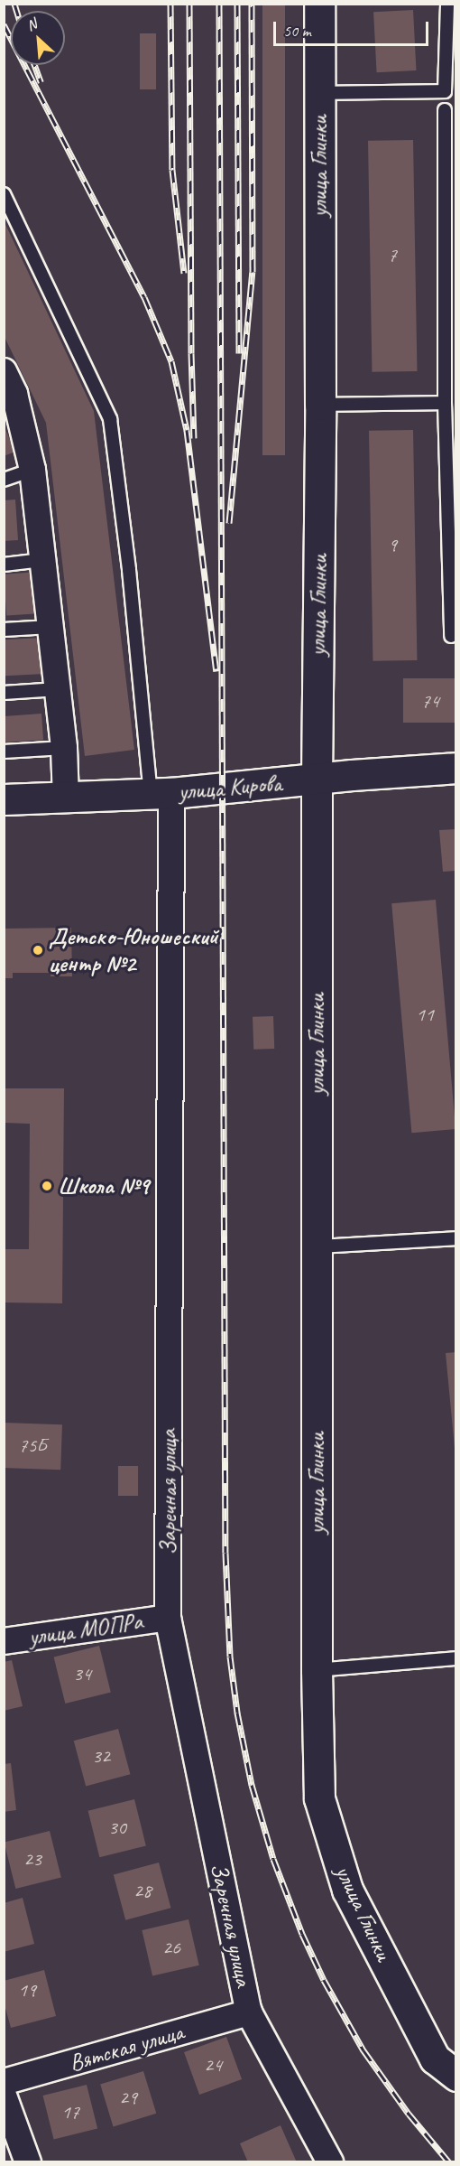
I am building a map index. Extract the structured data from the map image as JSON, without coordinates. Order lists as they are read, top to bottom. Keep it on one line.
{"streets":{"main road":["улица Глинки","улица Кирова"],"street":["Заречная улица","улица МОПРа","Вятская улица"]},"crossings":[["улица Глинки","улица Кирова"],["улица Кирова","Заречная улица"],["Заречная улица","улица МОПРа"],["Заречная улица","Вятская улица"]],"places":["Детско-Юношеский центр №2","Школа №9"],"house_numbers":["7","9","74","11","75Б","34","32","30","23","28","26","19","24","29","17"],"scale_bar":"50 m","north":"top left"}
